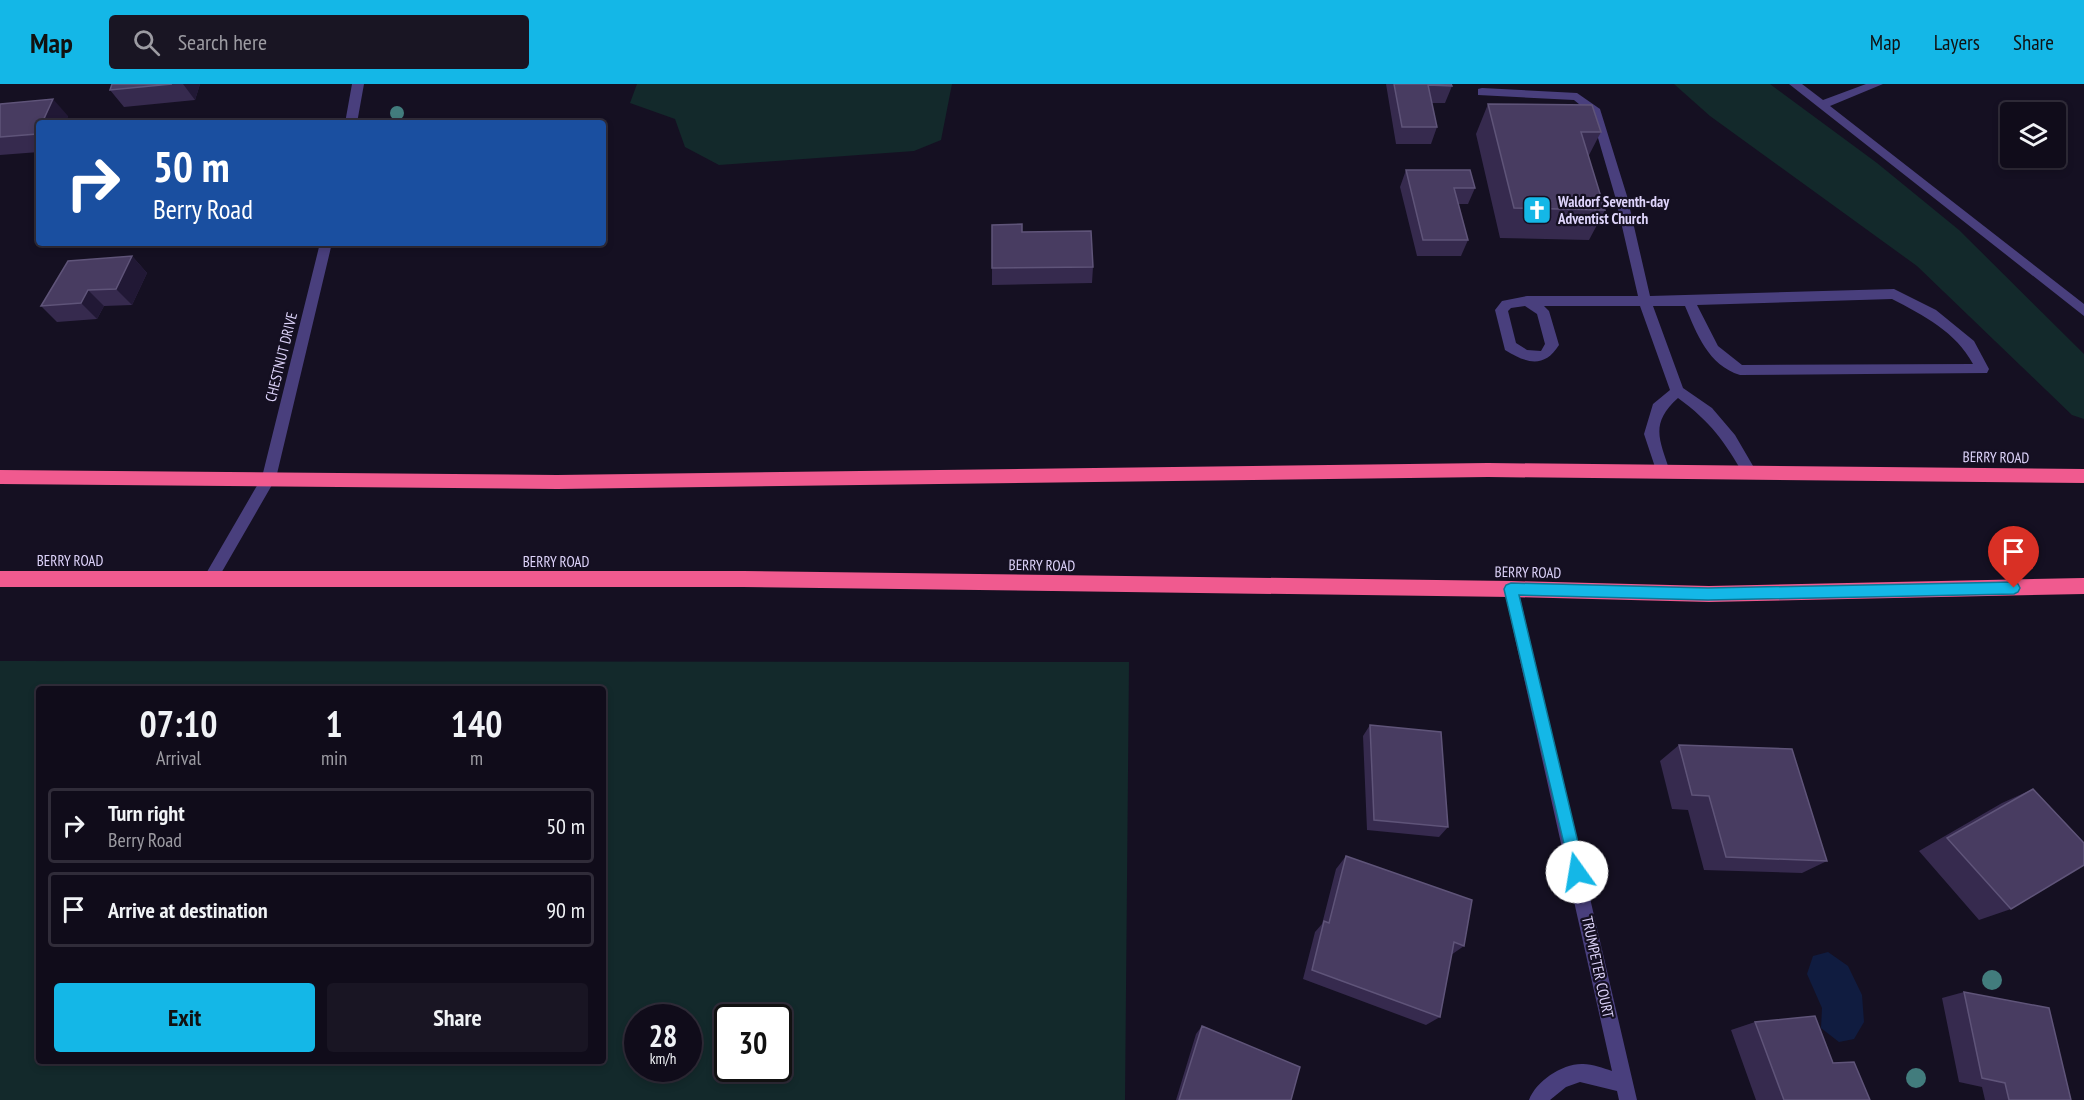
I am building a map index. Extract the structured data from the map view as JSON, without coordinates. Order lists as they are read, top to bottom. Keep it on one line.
{"streets":{"highway":["BERRY ROAD"],"street":["CHESTNUT DRIVE","TRUMPETER COURT"]},"crossings":[["CHESTNUT DRIVE","BERRY ROAD"],["BERRY ROAD","TRUMPETER COURT"]],"places":{"church":["Waldorf Seventh-day Adventist Church"]},"page":{"header":"Map","search":"Search here","nav":["Map","Layers","Share"],"turn":["50 m","Berry Road"],"eta":["07:10","Arrival","1","min","140","m"],"list":[{"name":"Turn right","note":"Berry Road","value":"50 m"},{"name":"Arrive at destination","value":"90 m"}],"buttons":["Exit","Share"],"speed":"28 km/h","limit":"30"}}
